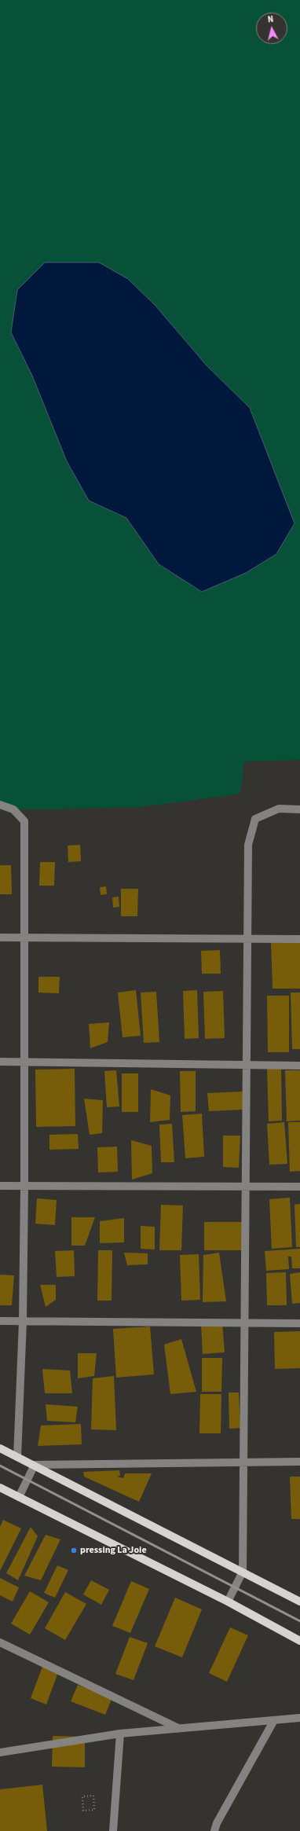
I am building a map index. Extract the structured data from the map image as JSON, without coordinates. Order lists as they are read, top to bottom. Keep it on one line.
{"places":["pressing La Joie"],"north":"top"}
